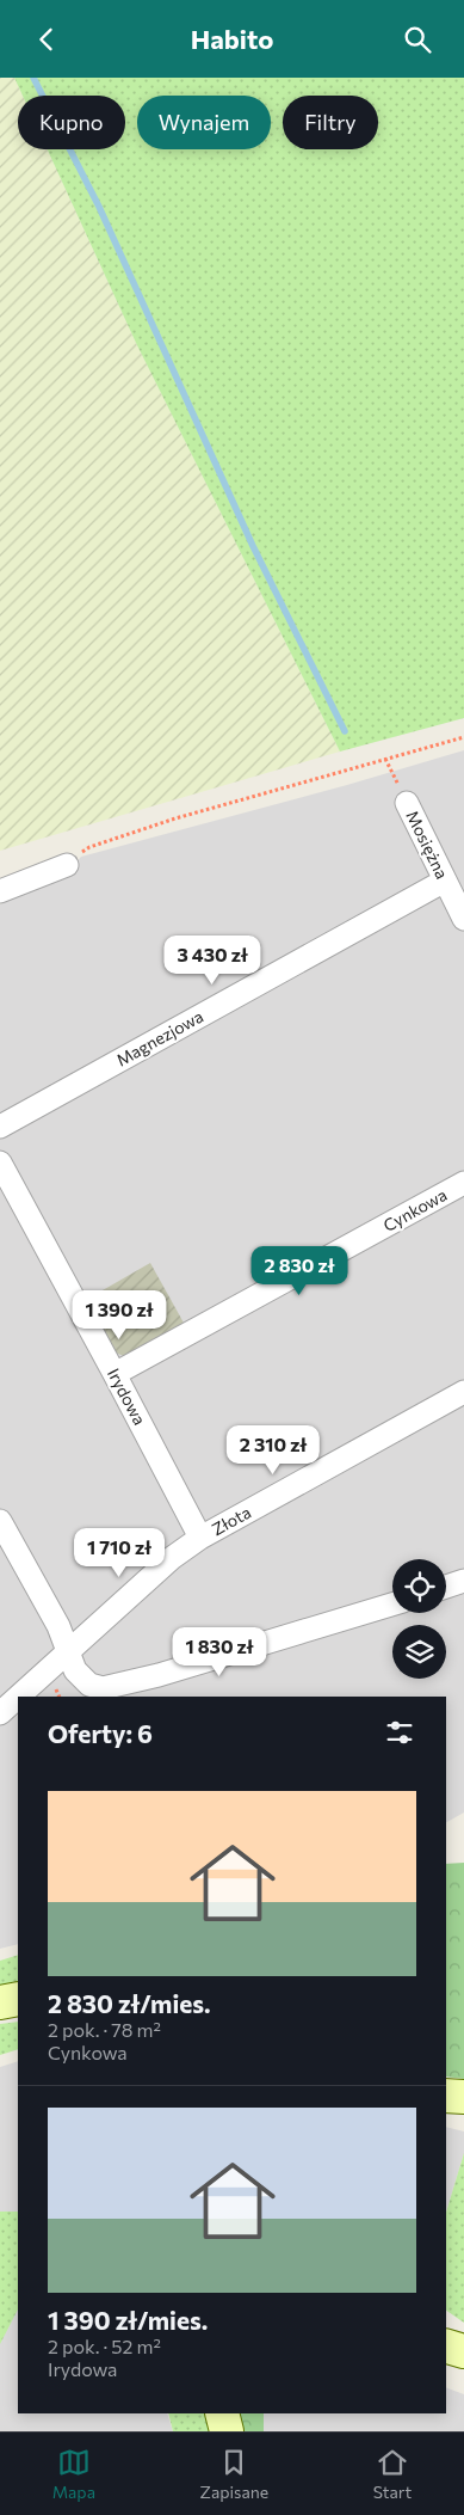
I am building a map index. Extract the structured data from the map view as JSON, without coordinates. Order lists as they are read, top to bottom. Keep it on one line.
{"streets":{"street":["Mosiężna","Magnezjowa","Cynkowa","Irydowa","Złota"]},"crossings":[["Mosiężna","Magnezjowa"],["Cynkowa","Irydowa"],["Irydowa","Złota"]],"page":{"header":"Habito","chip":["Kupno","Wynajem","Filtry"],"price":["3 430 zł","2 830 zł","1 390 zł","2 310 zł","1 710 zł","1 830 zł"],"heading":"Oferty: 6","list":[{"name":"2 830 zł/mies.","note":"2 pok. · 78 m² · Cynkowa"},{"name":"1 390 zł/mies.","note":"2 pok. · 52 m² · Irydowa"}],"tabs":["Mapa","Zapisane","Start"]}}
